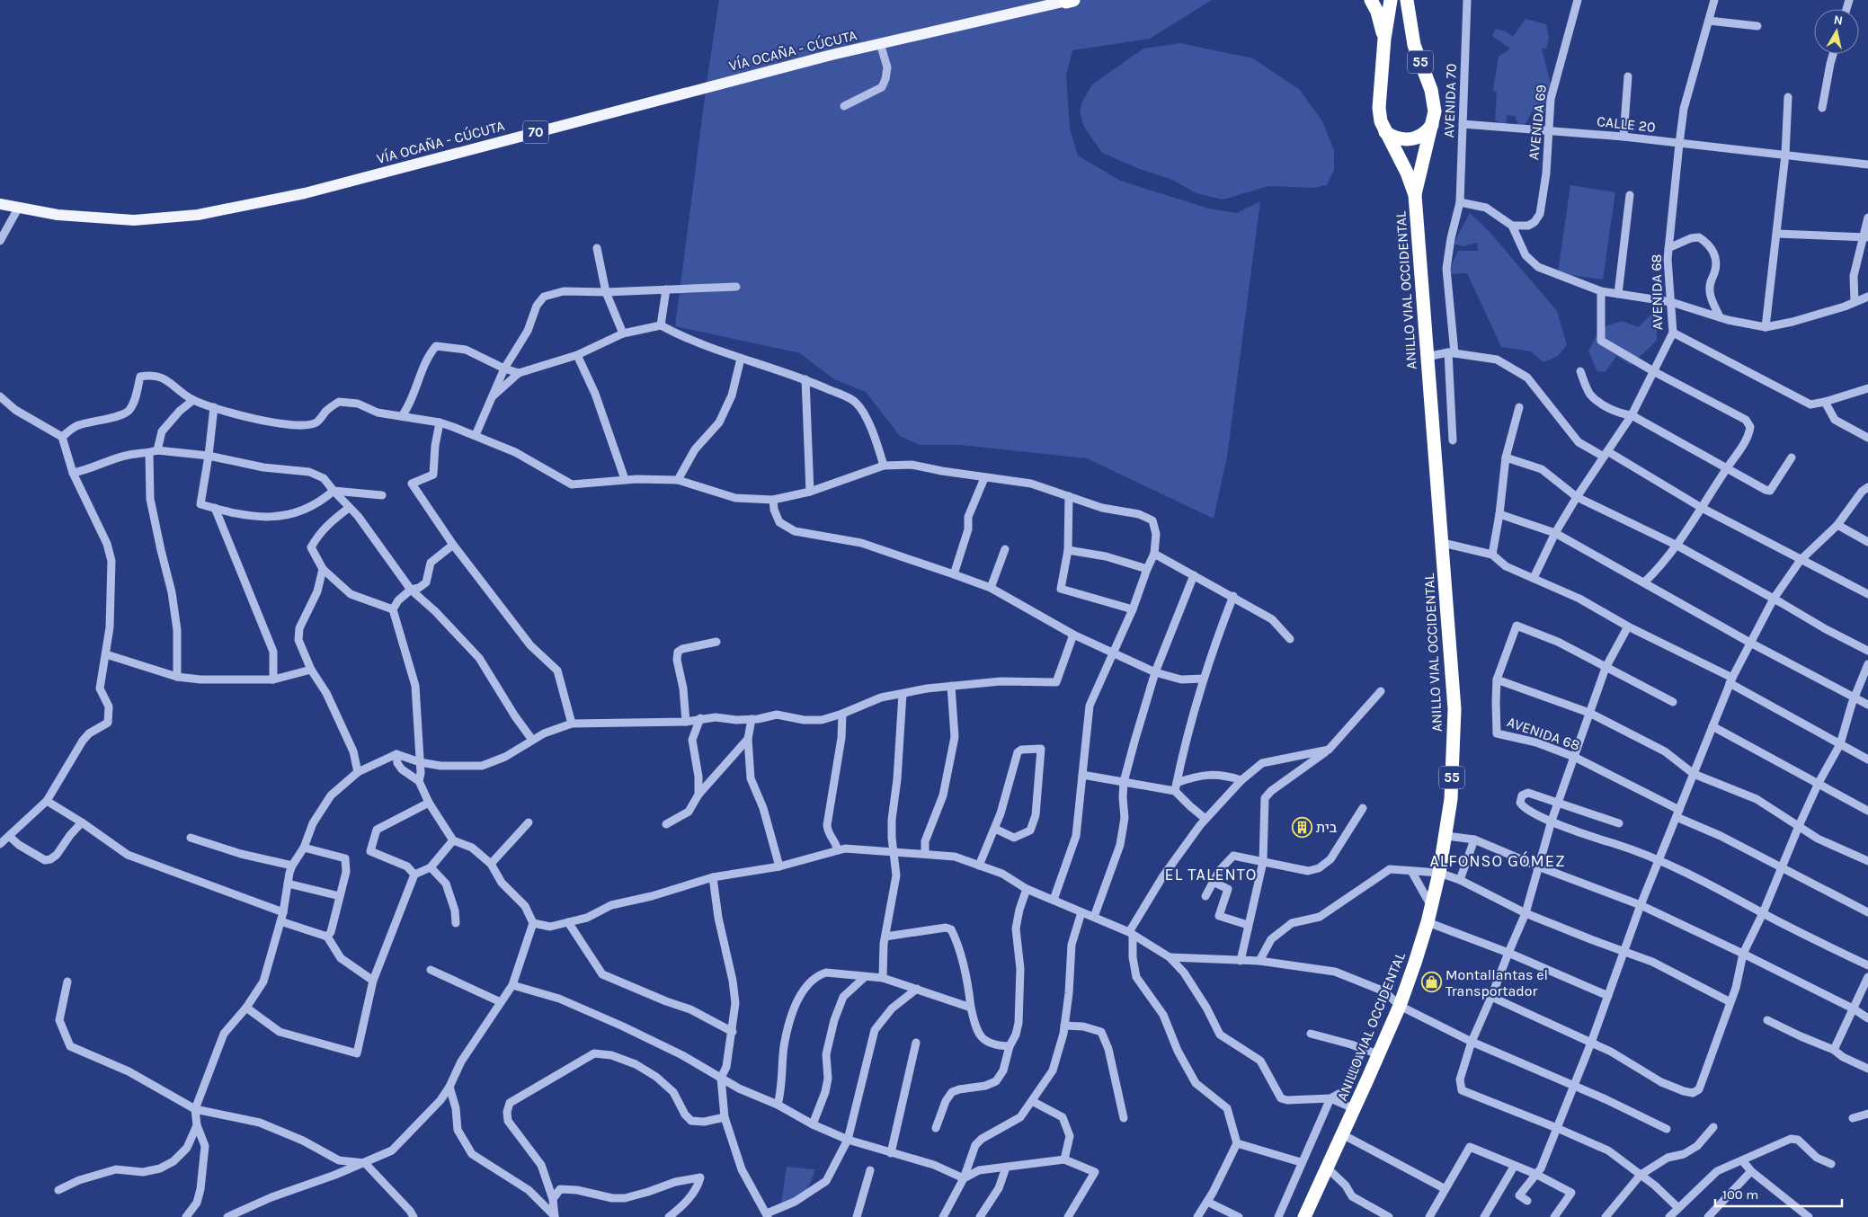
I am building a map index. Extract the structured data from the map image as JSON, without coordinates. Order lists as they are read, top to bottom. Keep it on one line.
{"streets":{"highway":["55","ANILLO VIAL OCCIDENTAL"],"main road":["VÍA OCAÑA - CÚCUTA","70"],"street":["AVENIDA 70","AVENIDA 69","CALLE 20","AVENIDA 68"]},"crossings":[["AVENIDA 70","CALLE 20"],["AVENIDA 69","CALLE 20"],["CALLE 20","AVENIDA 68"]],"districts":["ALFONSO GÓMEZ","EL TALENTO"],"places":{"building":["בית"],"shop":["Montallantas el Transportador"]},"scale_bar":"100 m","north":"top"}
